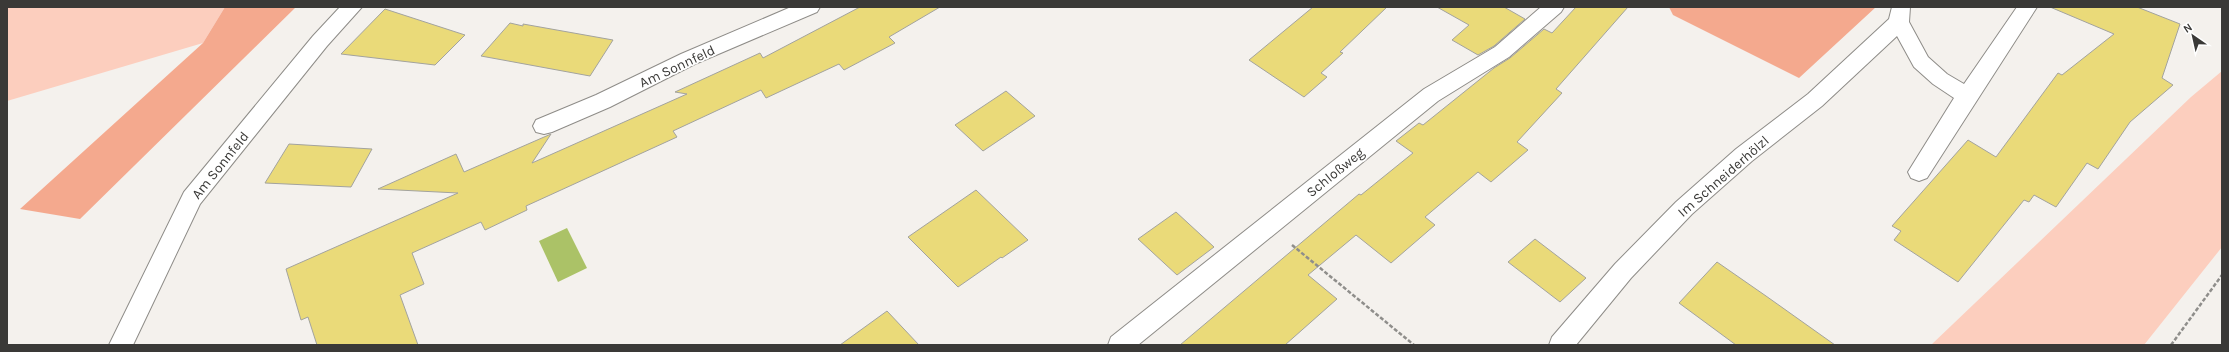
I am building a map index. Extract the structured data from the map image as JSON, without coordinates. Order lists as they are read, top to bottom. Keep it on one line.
{"streets":{"street":["Am Sonnfeld","Schloßweg","Im Schneiderhölzl"]},"north":"top left"}
